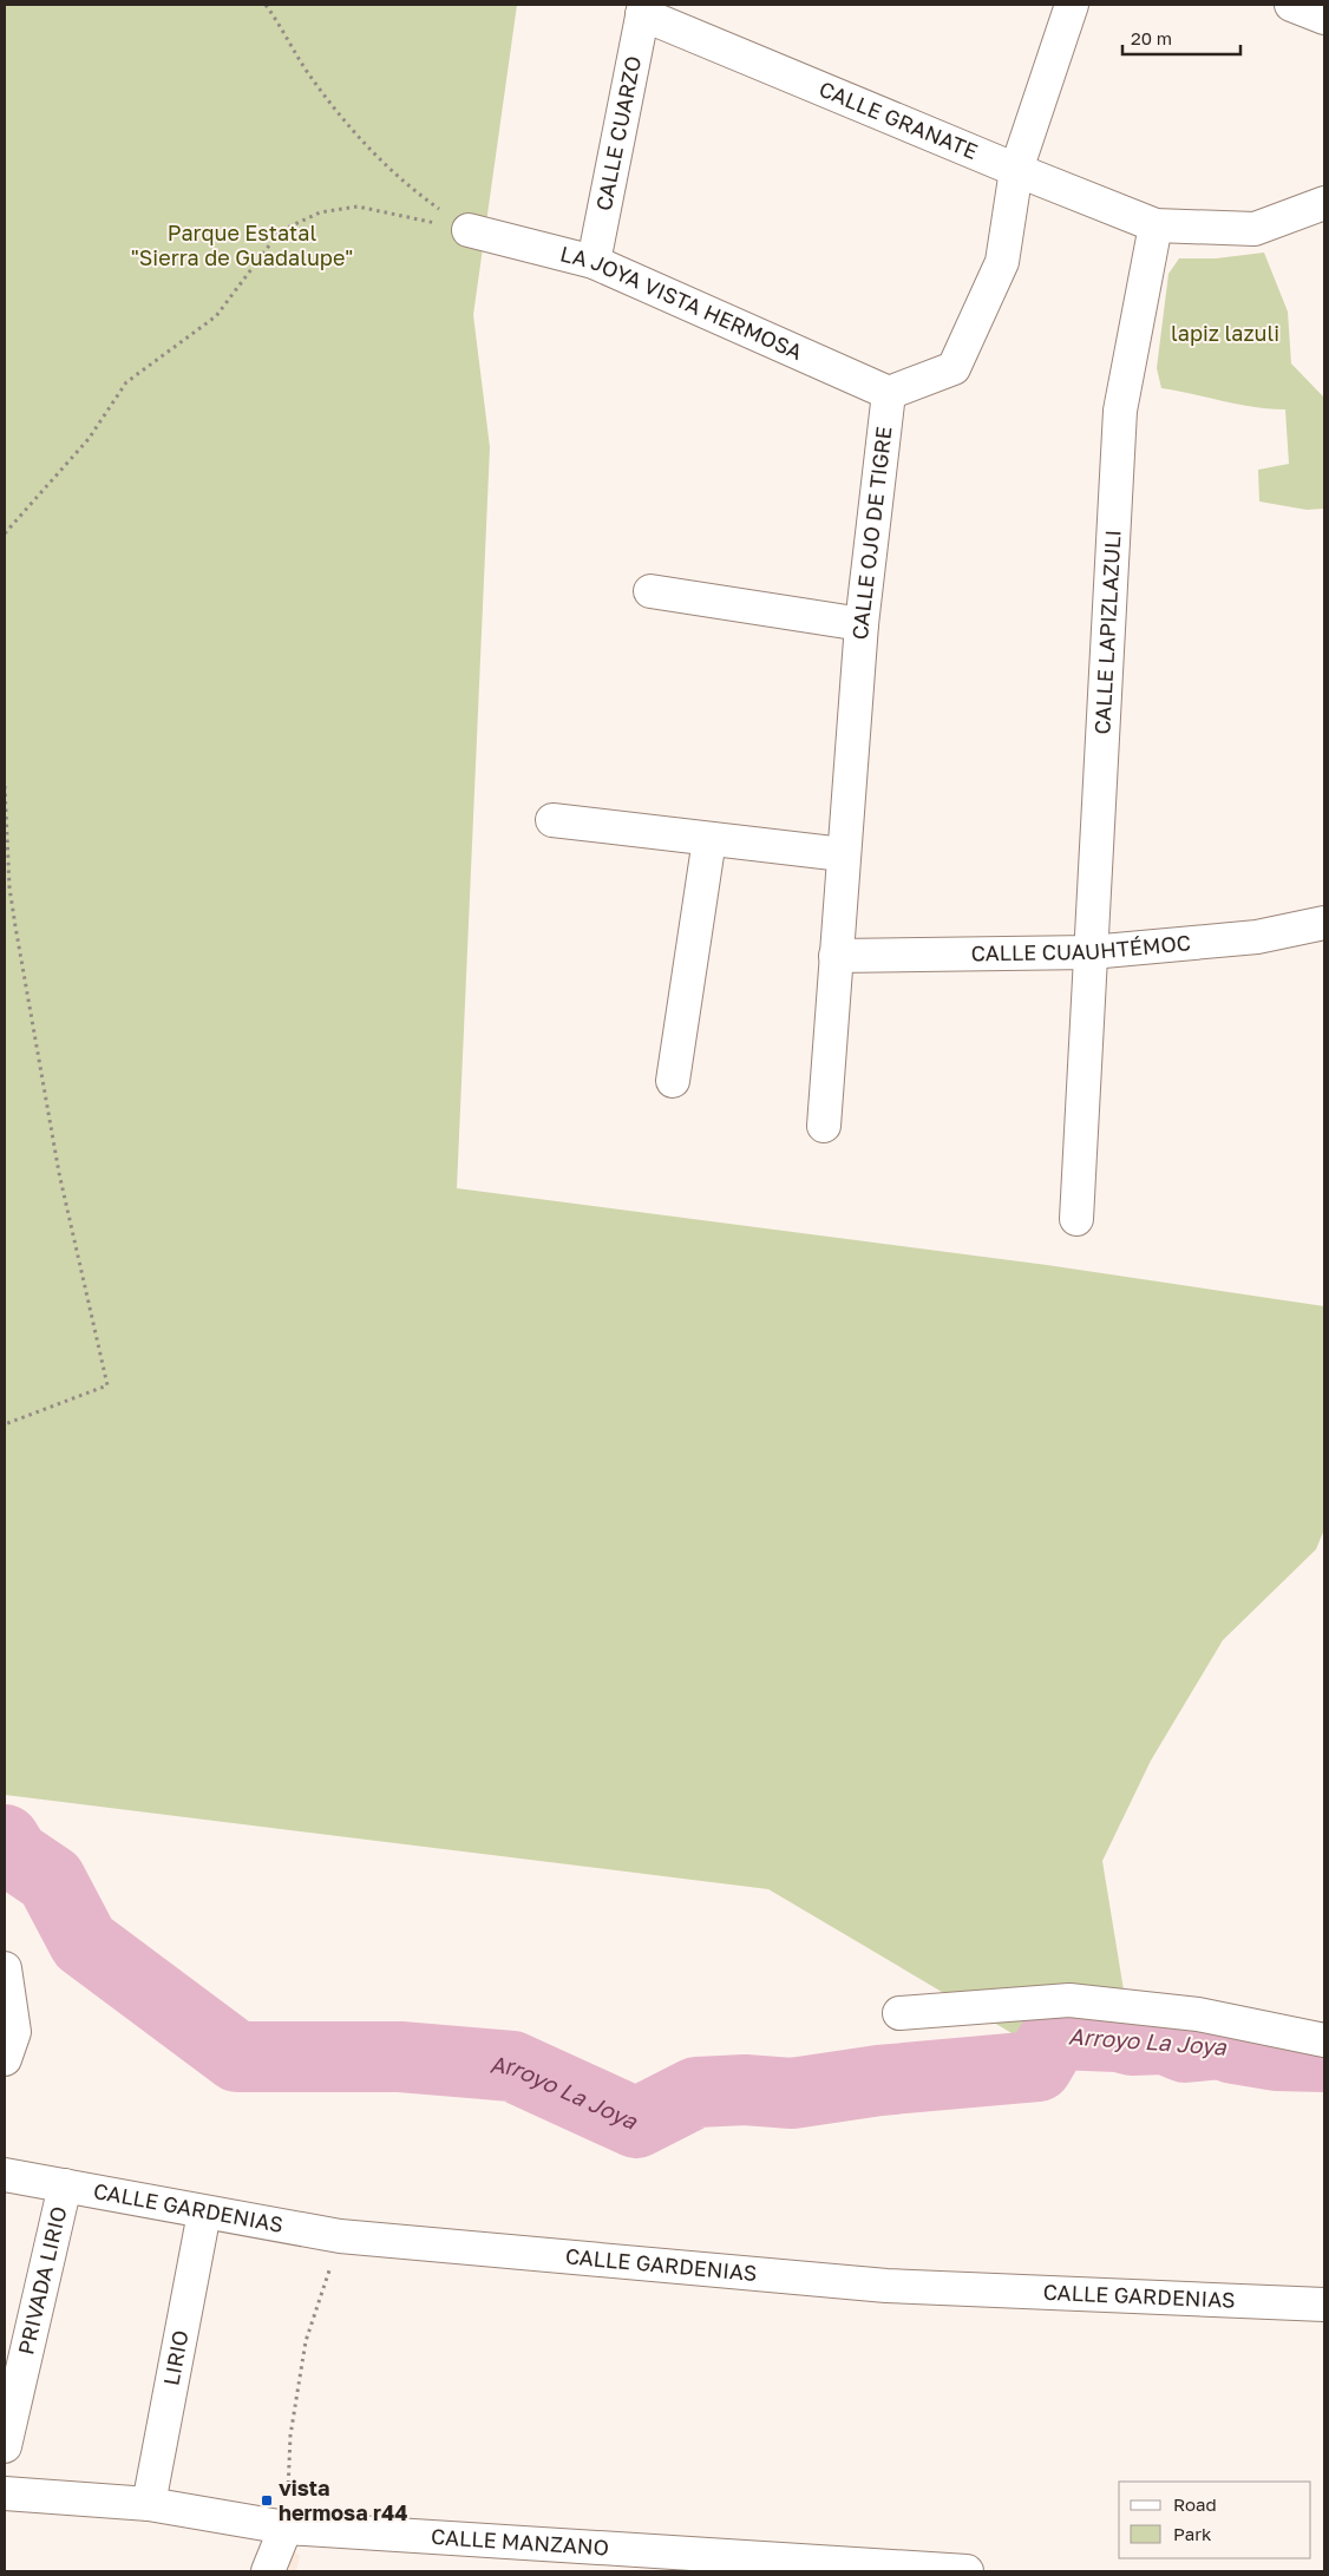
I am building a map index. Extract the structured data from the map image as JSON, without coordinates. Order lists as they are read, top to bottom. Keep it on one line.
{"streets":{"street":["CALLE GRANATE","CALLE CUARZO","LA JOYA VISTA HERMOSA","CALLE OJO DE TIGRE","CALLE LAPIZLAZULI","CALLE CUAUHTÉMOC","CALLE GARDENIAS","PRIVADA LIRIO","LIRIO","CALLE MANZANO"]},"crossings":[["CALLE GRANATE","CALLE CUARZO"],["CALLE GRANATE","CALLE LAPIZLAZULI"],["CALLE CUARZO","LA JOYA VISTA HERMOSA"],["LA JOYA VISTA HERMOSA","CALLE OJO DE TIGRE"],["CALLE OJO DE TIGRE","CALLE CUAUHTÉMOC"],["CALLE LAPIZLAZULI","CALLE CUAUHTÉMOC"],["CALLE GARDENIAS","PRIVADA LIRIO"],["CALLE GARDENIAS","LIRIO"],["LIRIO","CALLE MANZANO"]],"water":["Arroyo La Joya"],"parks":["Parque Estatal \"Sierra de Guadalupe\"","lapiz lazuli"],"places":{"transit":["vista hermosa r44"]},"legend":["Road","Park"],"scale_bar":"20 m"}
